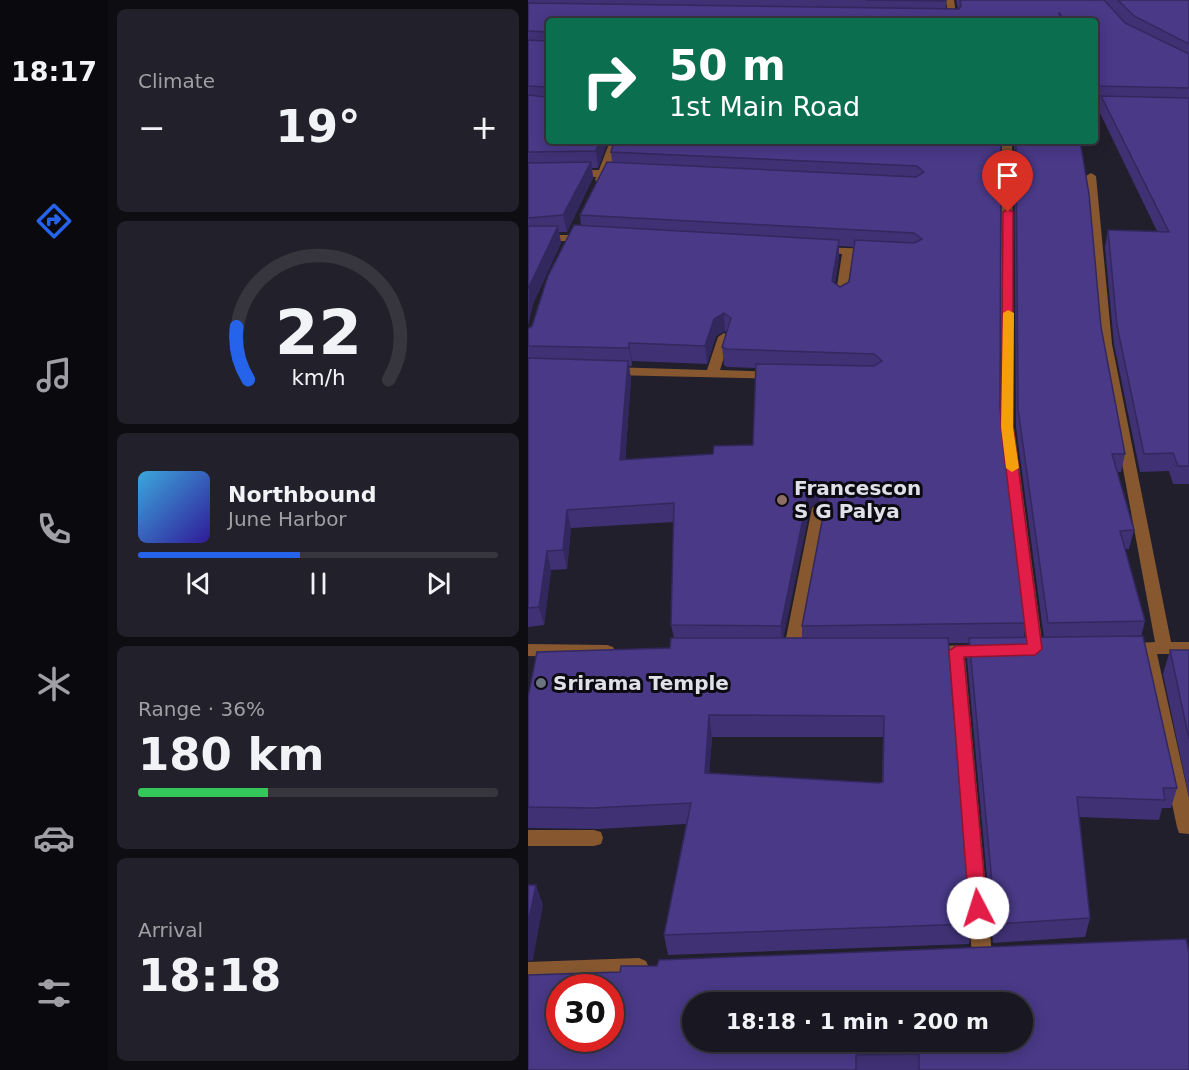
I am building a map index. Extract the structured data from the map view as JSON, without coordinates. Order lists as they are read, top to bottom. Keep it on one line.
{"places":["Francescon S G Palya","Srirama Temple"],"page":{"tabs":"18:17","tile":["Climate",["Range · 36%","180 km"],["Arrival","18:18"]],"turn":["50 m","1st Main Road"],"heat":["−","19°","+"],"song":["Northbound","June Harbor"],"limit":"30","trip":"18:18 · 1 min · 200 m","gauge":["22","km/h"]}}
